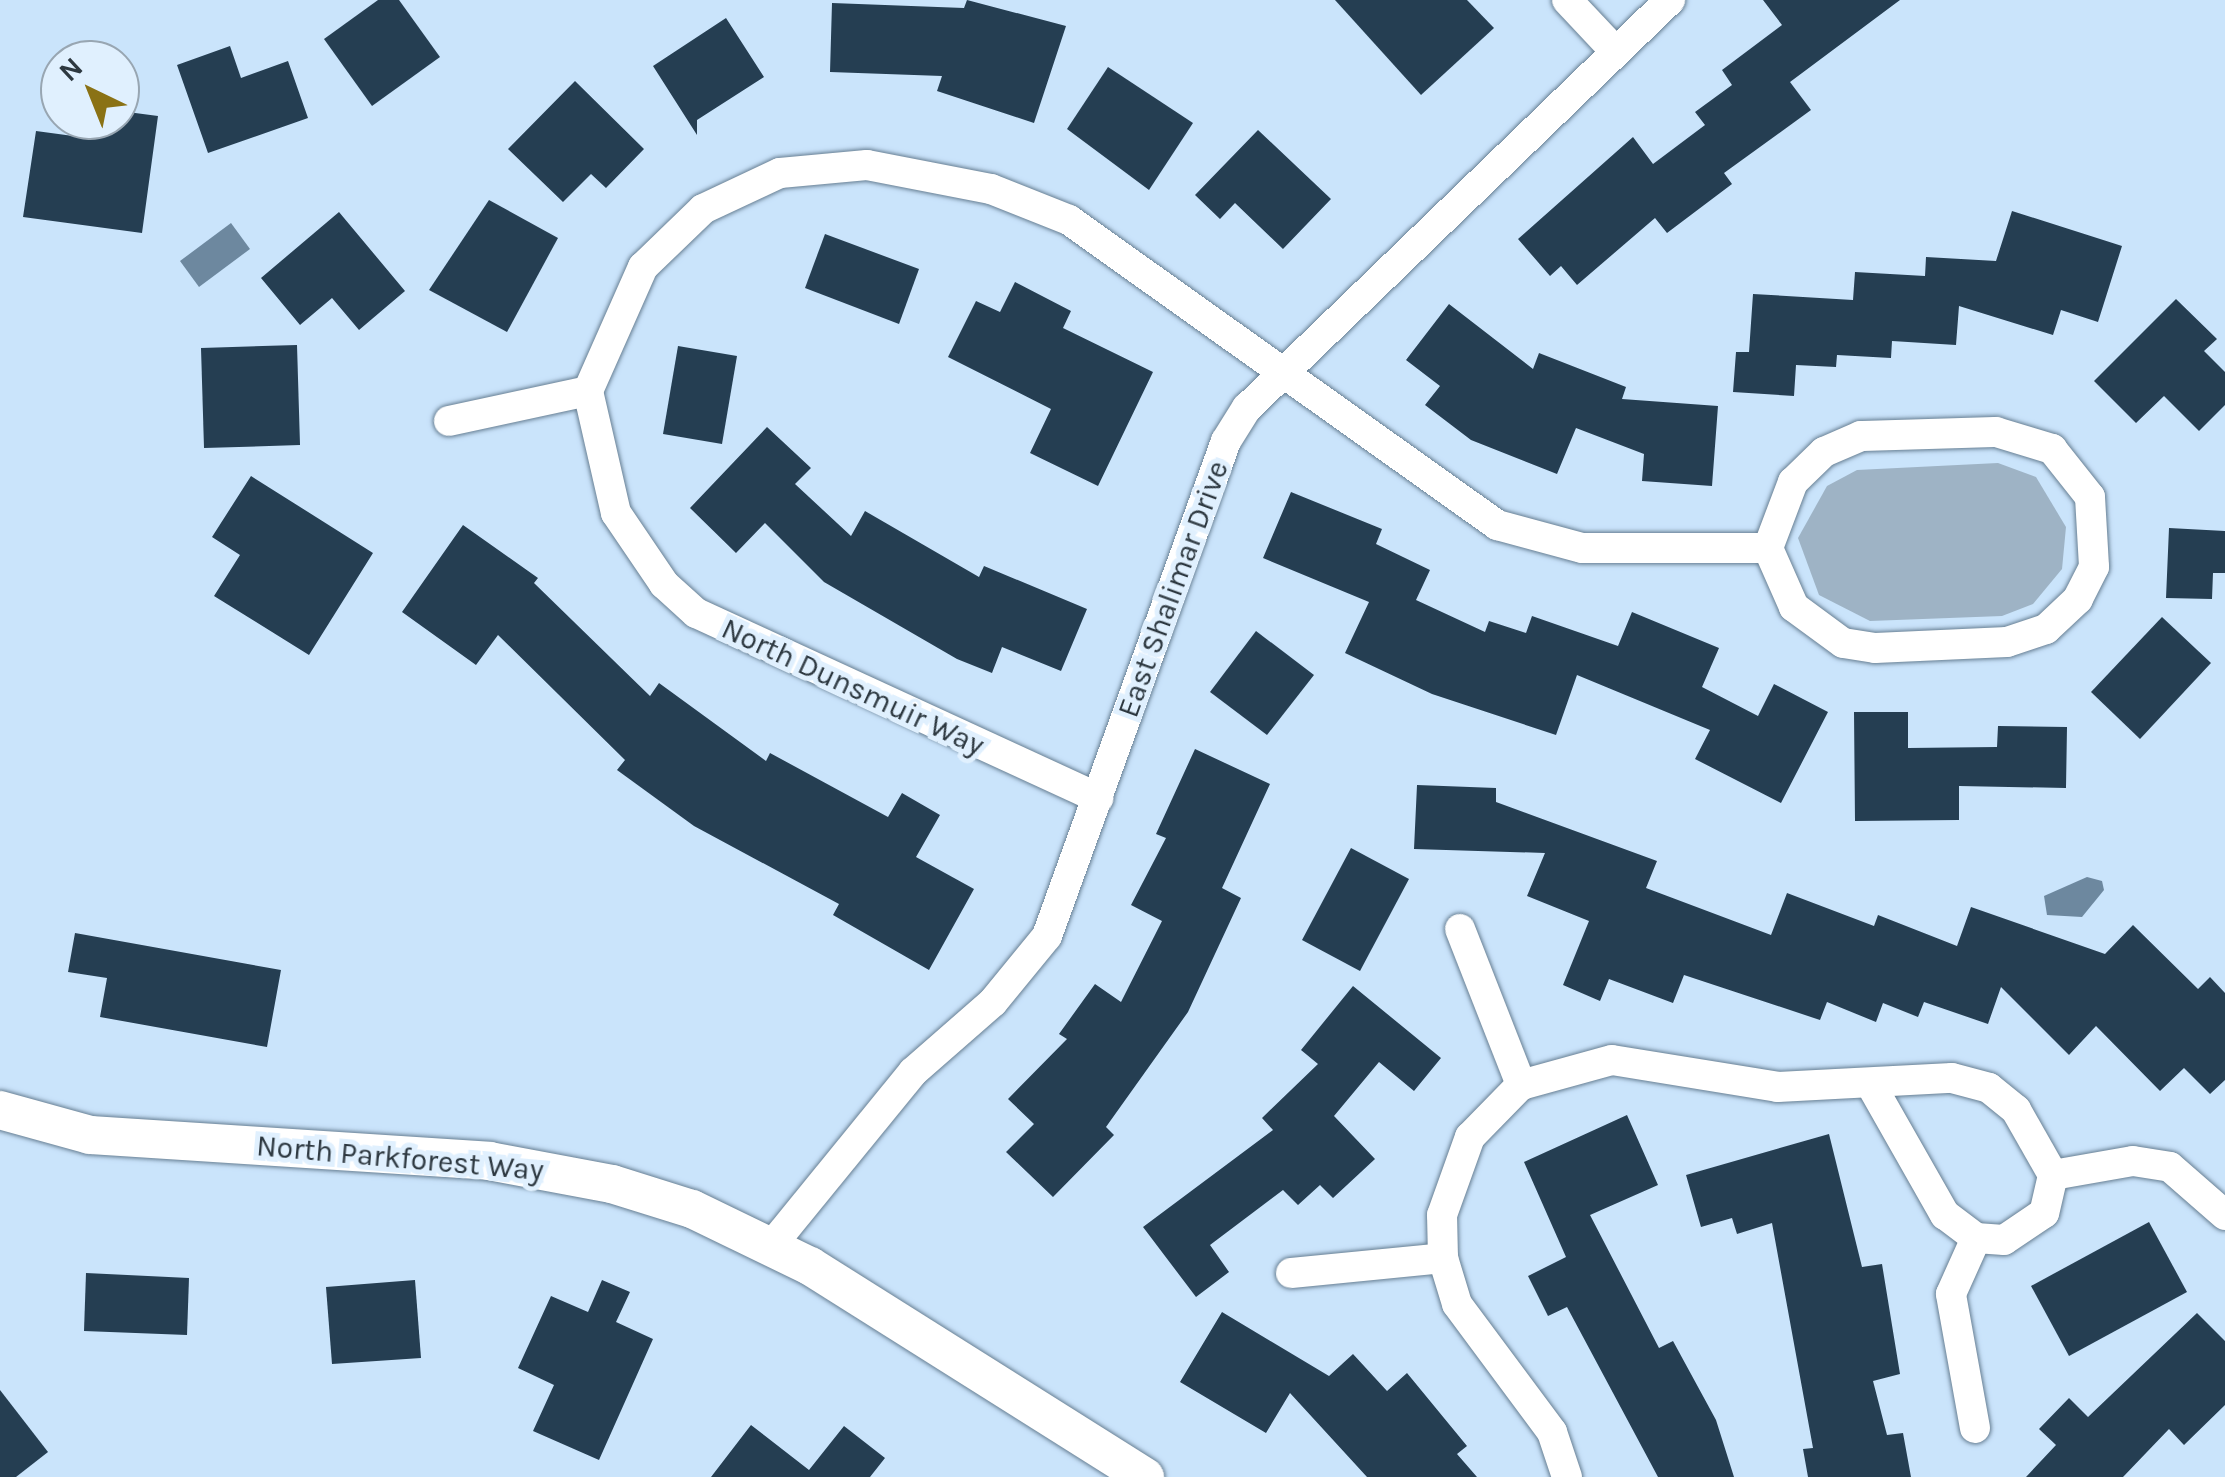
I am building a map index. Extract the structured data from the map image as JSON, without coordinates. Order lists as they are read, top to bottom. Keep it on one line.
{"streets":{"street":["East Shalimar Drive","North Dunsmuir Way","North Parkforest Way"]},"crossings":[["East Shalimar Drive","North Dunsmuir Way"],["East Shalimar Drive","North Parkforest Way"]],"north":"top left"}
